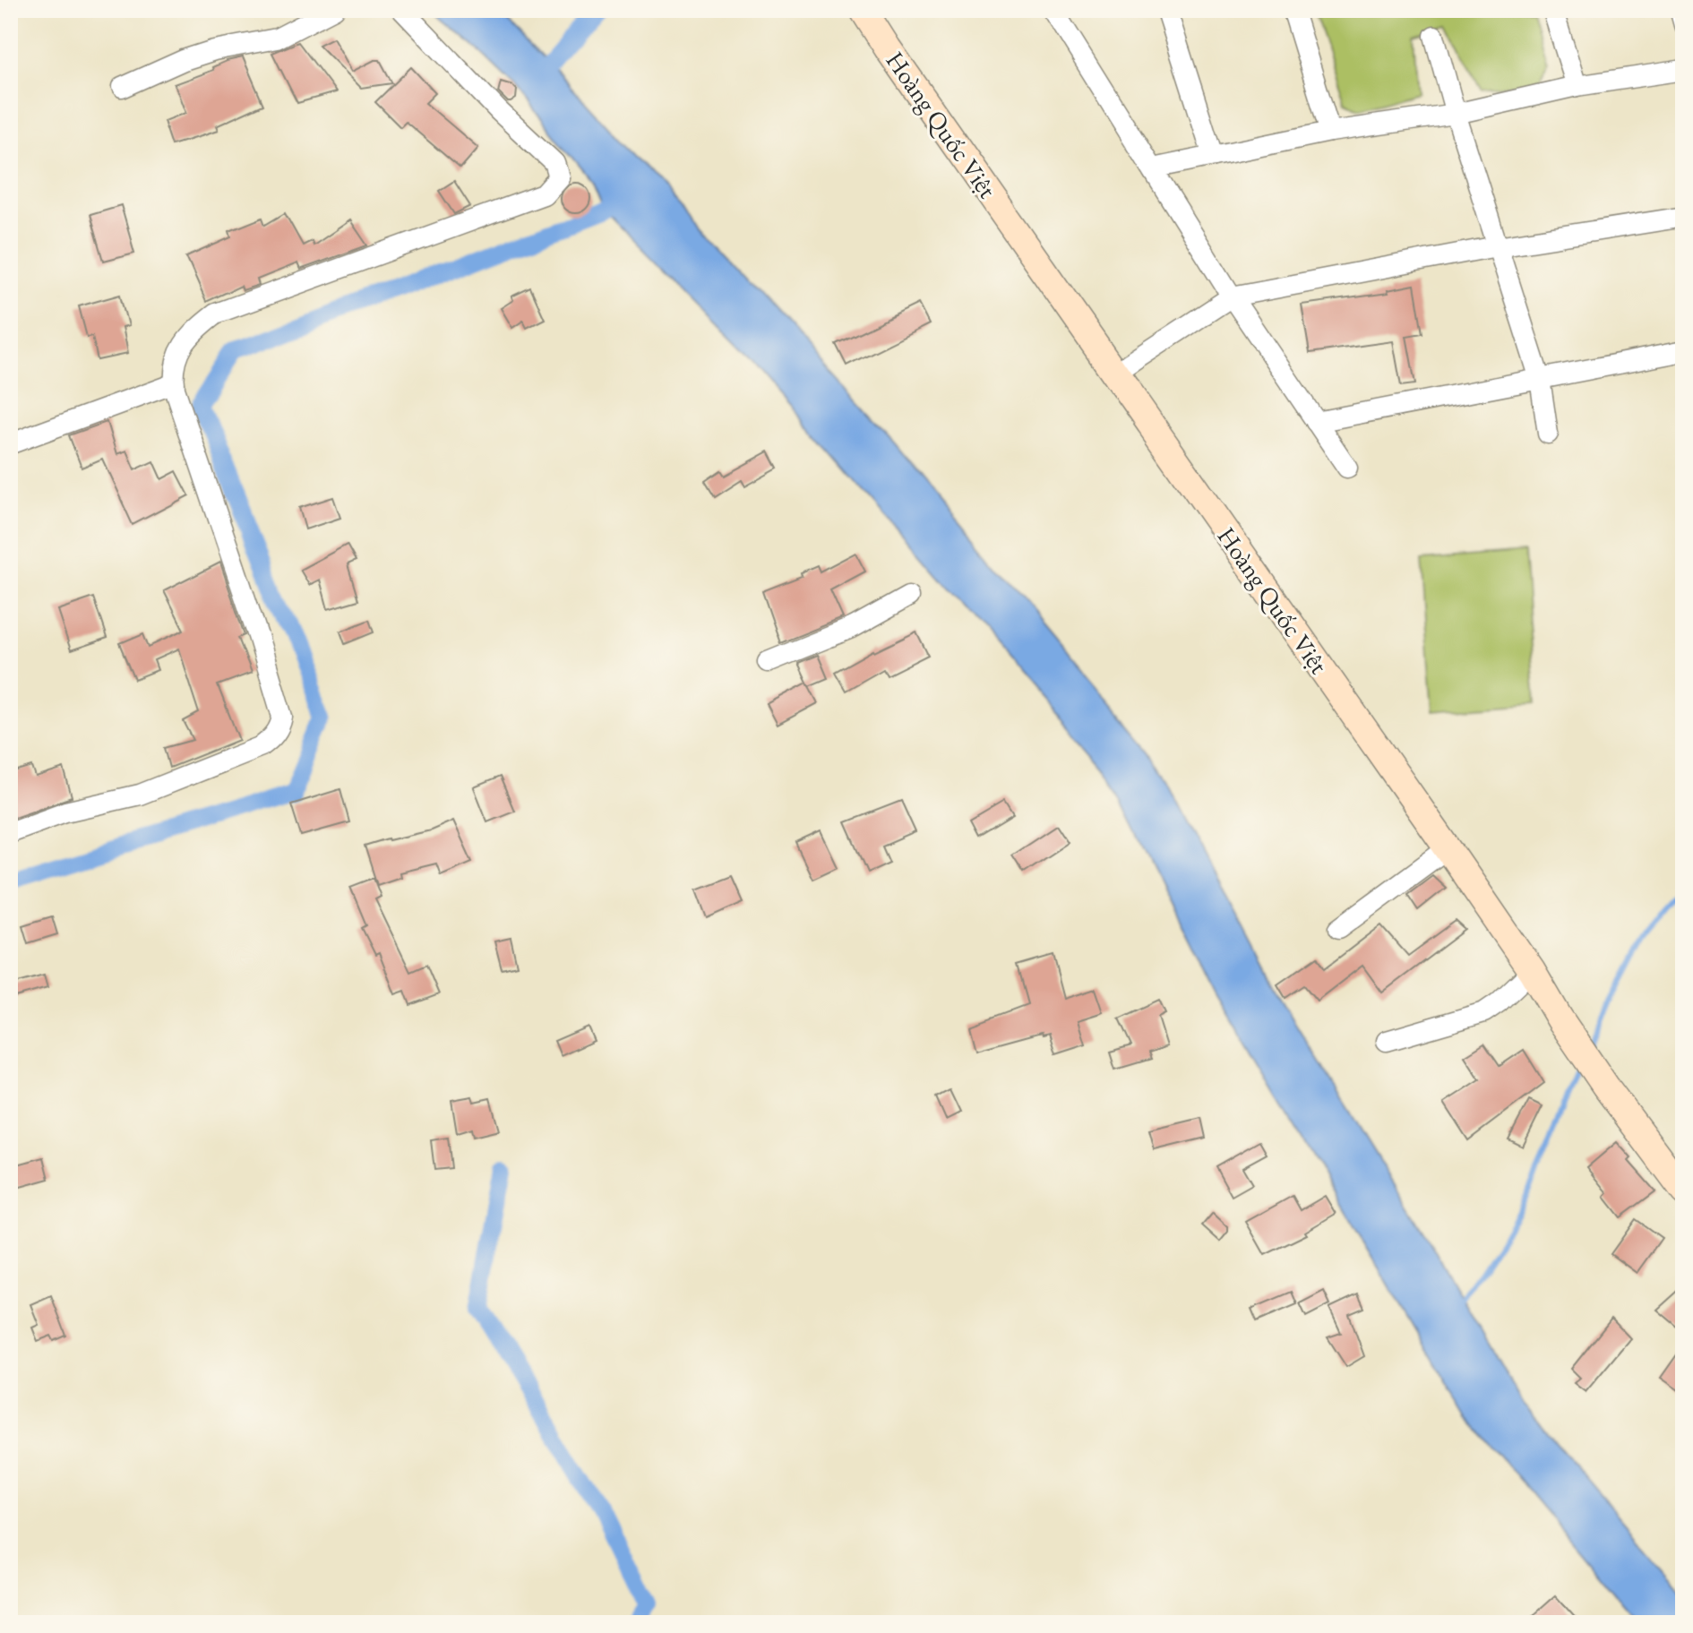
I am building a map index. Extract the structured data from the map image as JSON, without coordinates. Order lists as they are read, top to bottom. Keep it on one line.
{"streets":{"street":["Hoàng Quốc Việt"]}}
